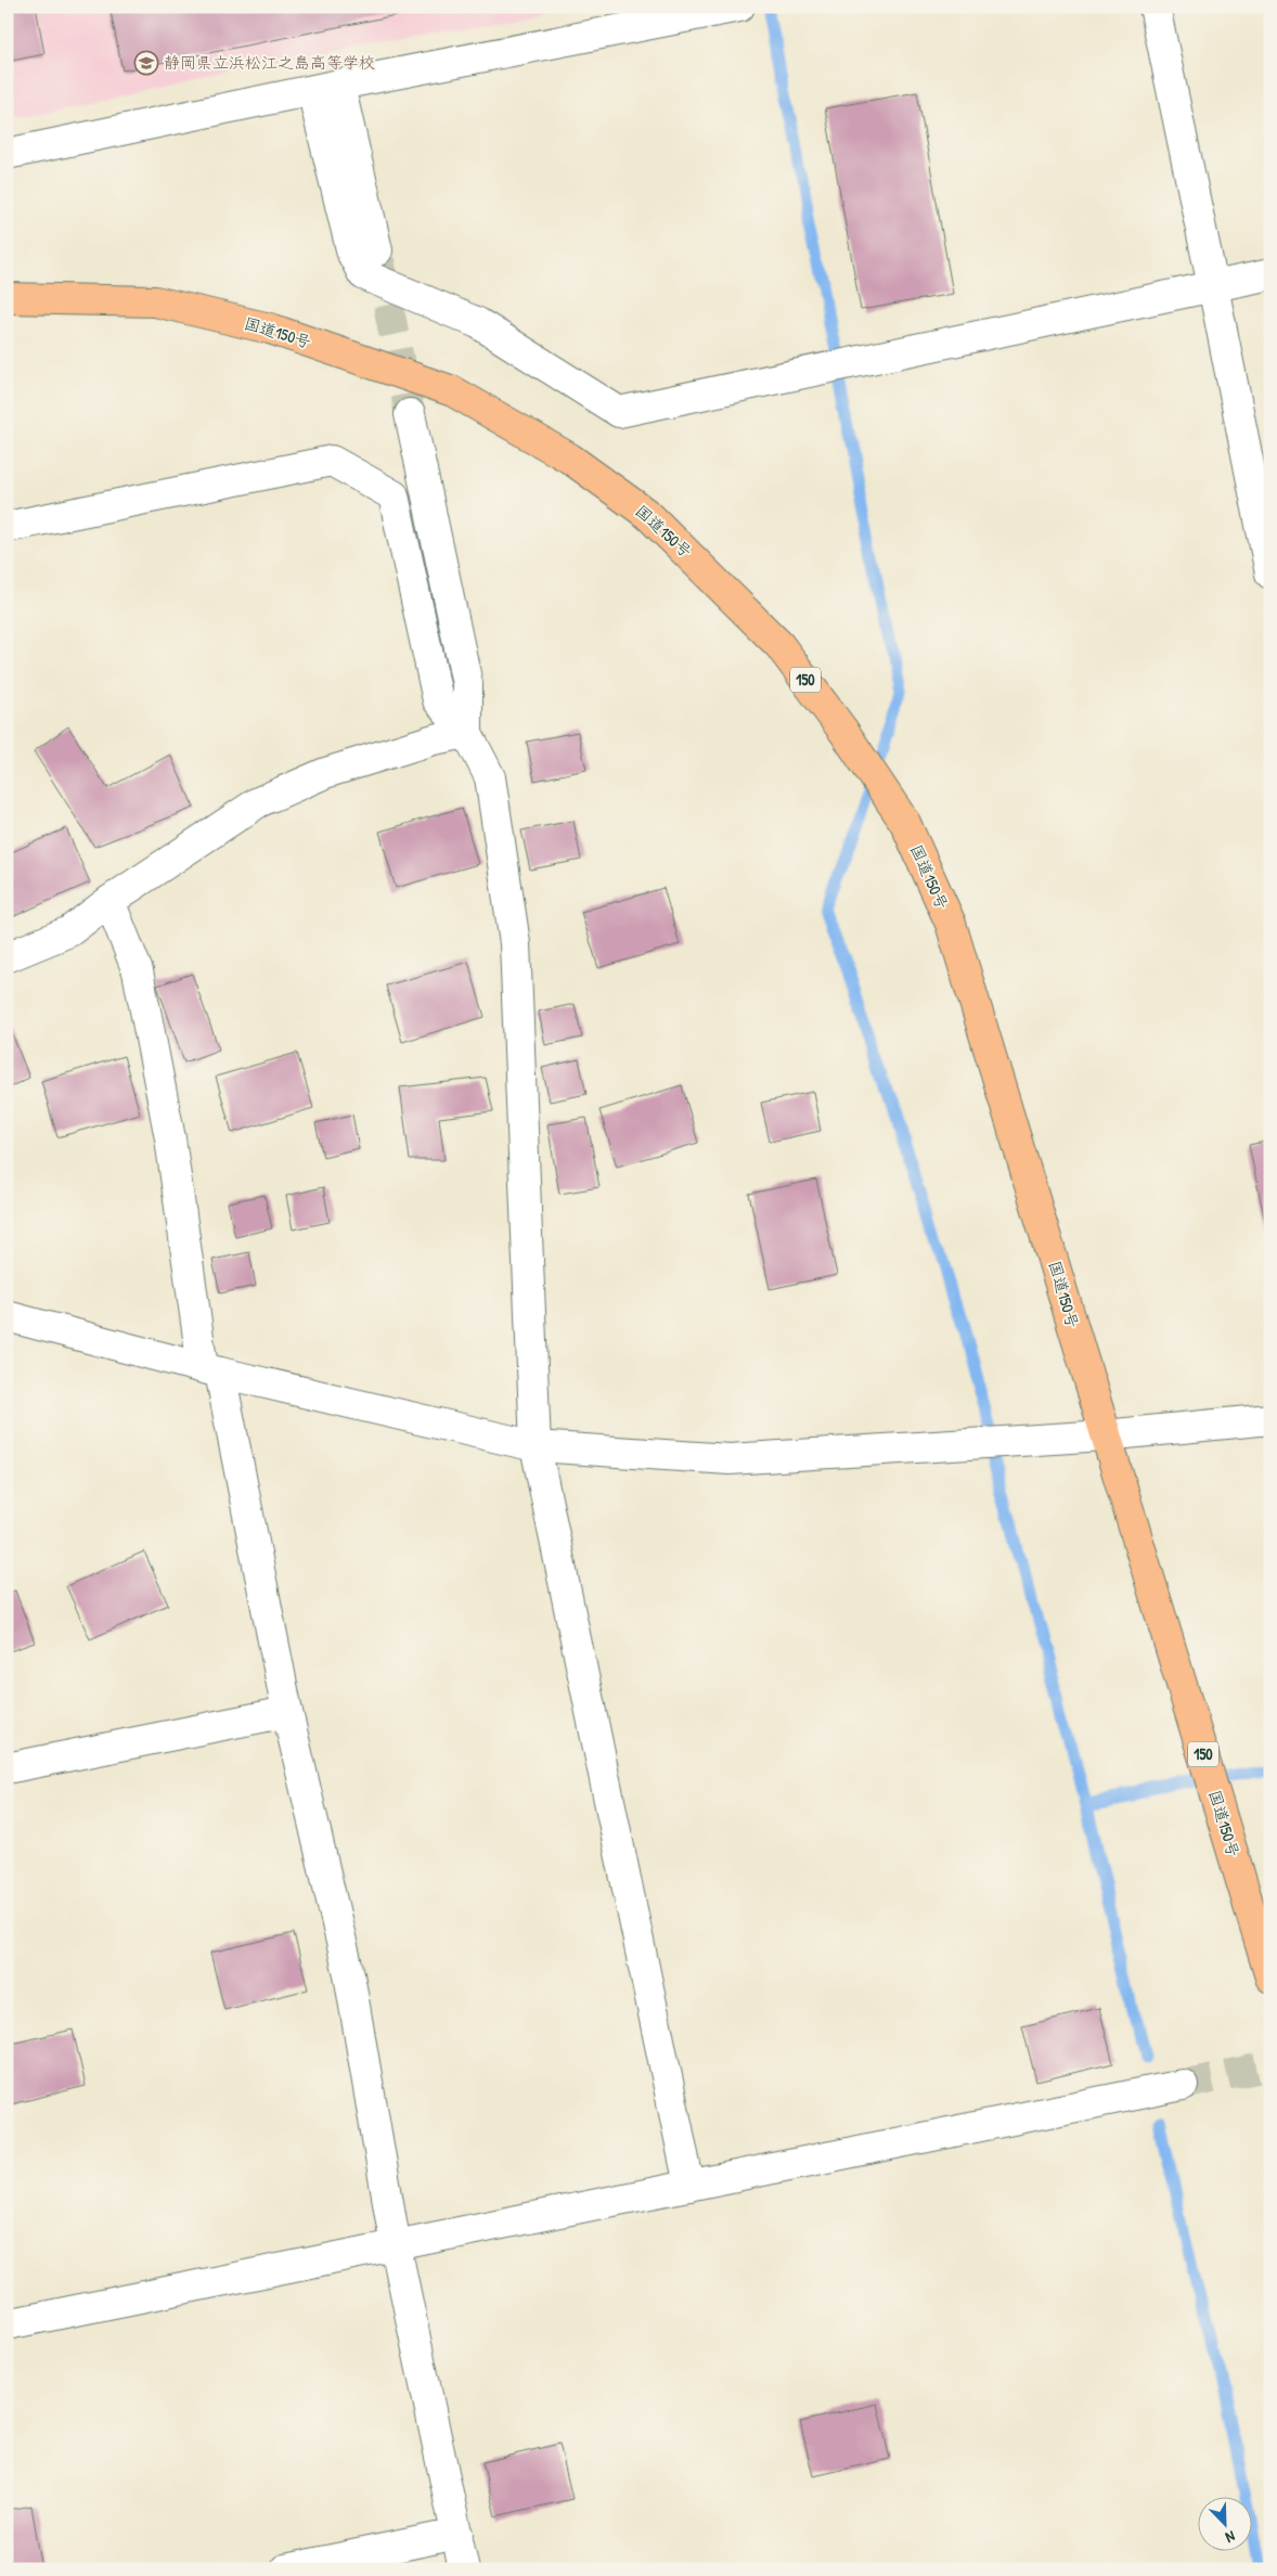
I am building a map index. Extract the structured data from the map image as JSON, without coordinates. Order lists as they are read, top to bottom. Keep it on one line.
{"streets":{"highway":["国道150号","150"]},"places":{"school or university":["静岡県立浜松江之島高等学校"]},"north":"bottom right"}
